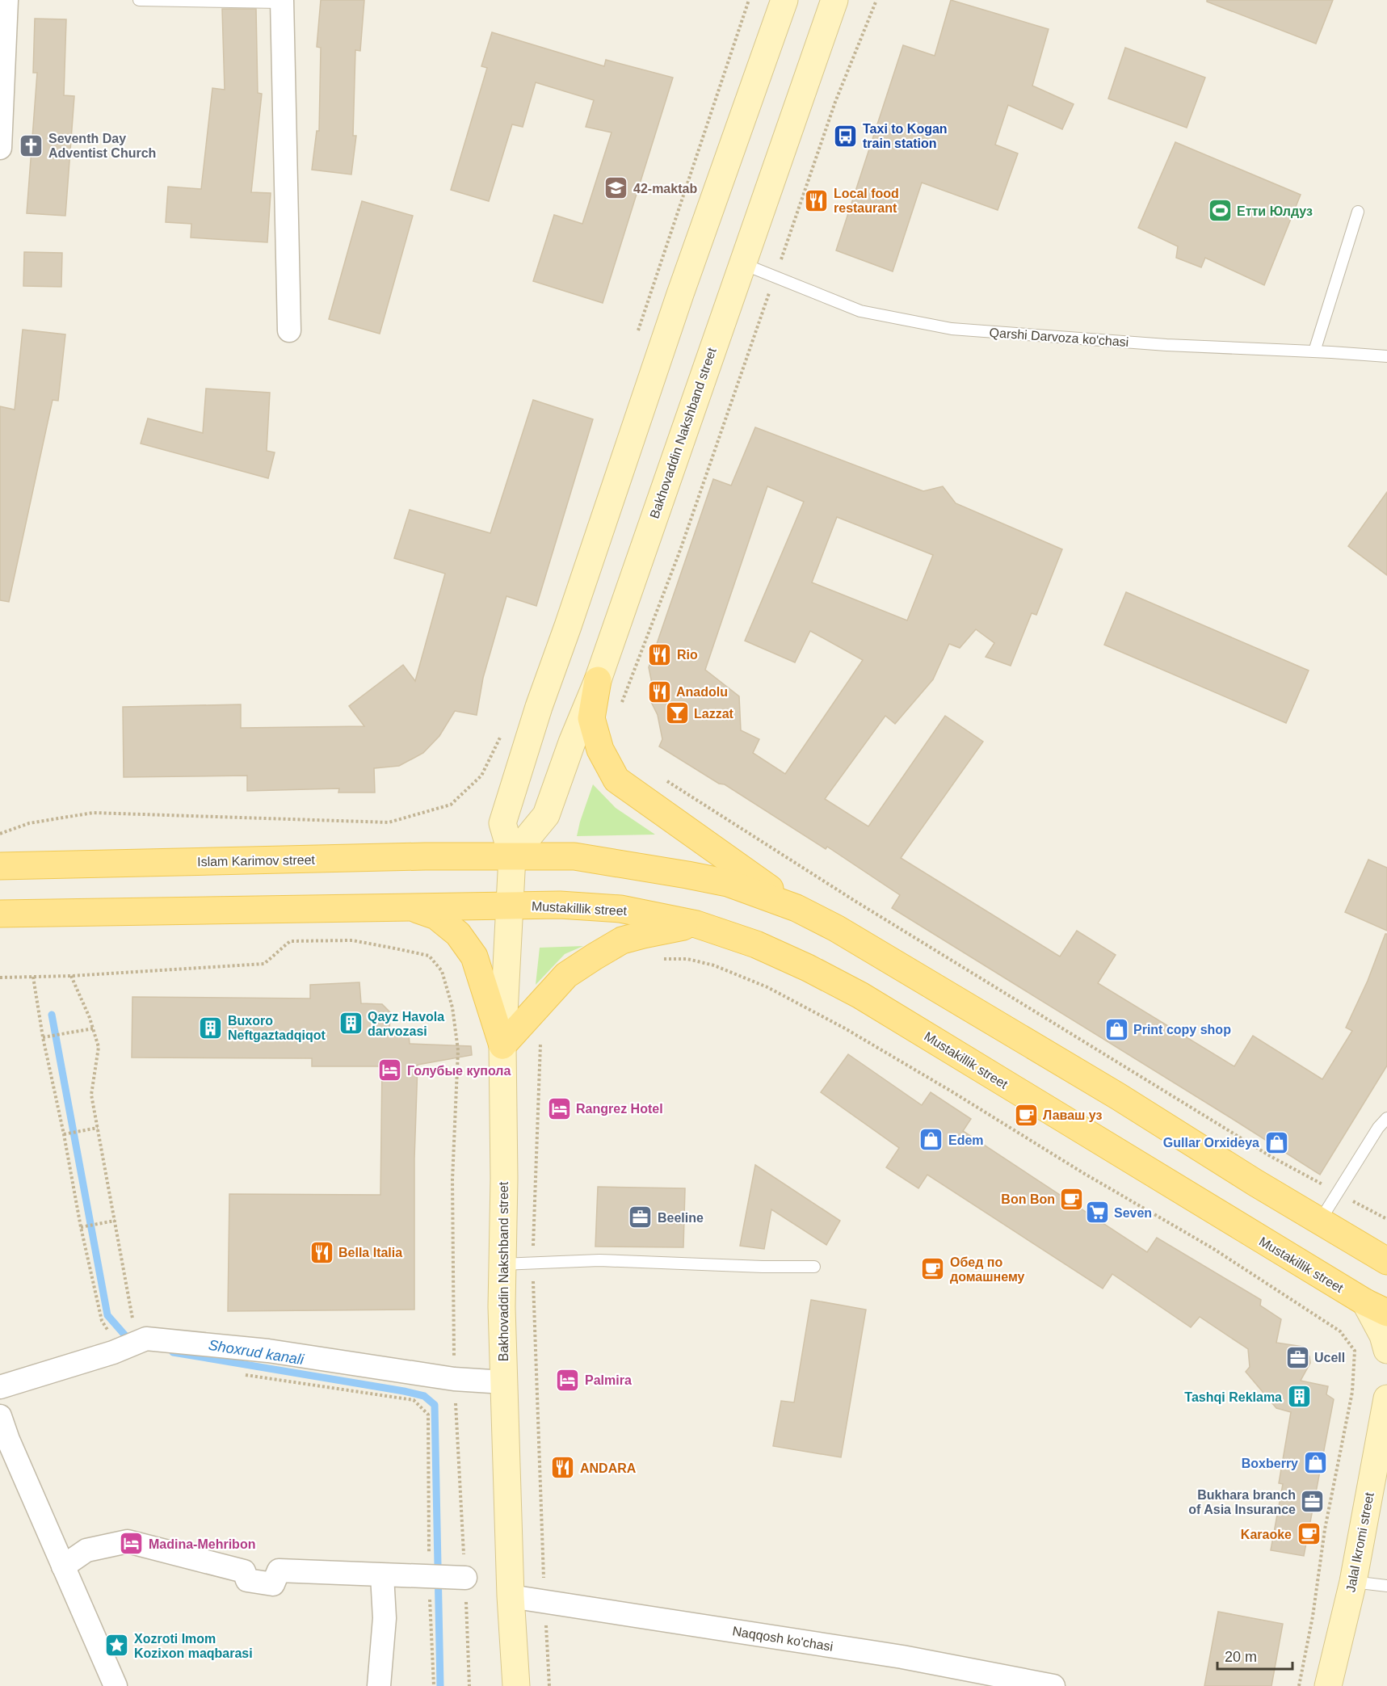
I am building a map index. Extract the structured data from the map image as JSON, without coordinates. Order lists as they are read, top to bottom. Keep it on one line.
{"streets":{"main road":["Bakhovaddin Nakshband street","Islam Karimov street","Mustakillik street","Jalal Ikromi street"],"street":["Naqqosh ko'chasi"],"lane":["Qarshi Darvoza ko'chasi"]},"crossings":[["Qarshi Darvoza ko'chasi","Bakhovaddin Nakshband street"],["Bakhovaddin Nakshband street","Islam Karimov street"],["Bakhovaddin Nakshband street","Mustakillik street"],["Bakhovaddin Nakshband street","Naqqosh ko'chasi"]],"water":["Shoxrud kanali"],"places":{"bus stop":["Taxi to Kogan train station"],"church":["Seventh Day Adventist Church"],"school or university":["42-maktab"],"restaurant":["Local food restaurant","Rio","Anadolu","Bella Italia","ANDARA"],"sports":["Етти Юлдуз"],"bar":["Lazzat"],"building":["Qayz Havola darvozasi","Buxoro Neftgaztadqiqot","Tashqi Reklama"],"shop":["Print copy shop","Edem","Gullar Orxideya","Boxberry"],"hotel":["Голубые купола","Rangrez Hotel","Palmira","Madina-Mehribon"],"cafe":["Лаваш уз","Bon Bon","Обед по домашнему","Karaoke"],"supermarket":["Seven"],"office":["Beeline","Ucell","Bukhara branch of Asia Insurance"],"place":["Xozroti Imom Kozixon maqbarasi"]},"scale_bar":"20 m"}
